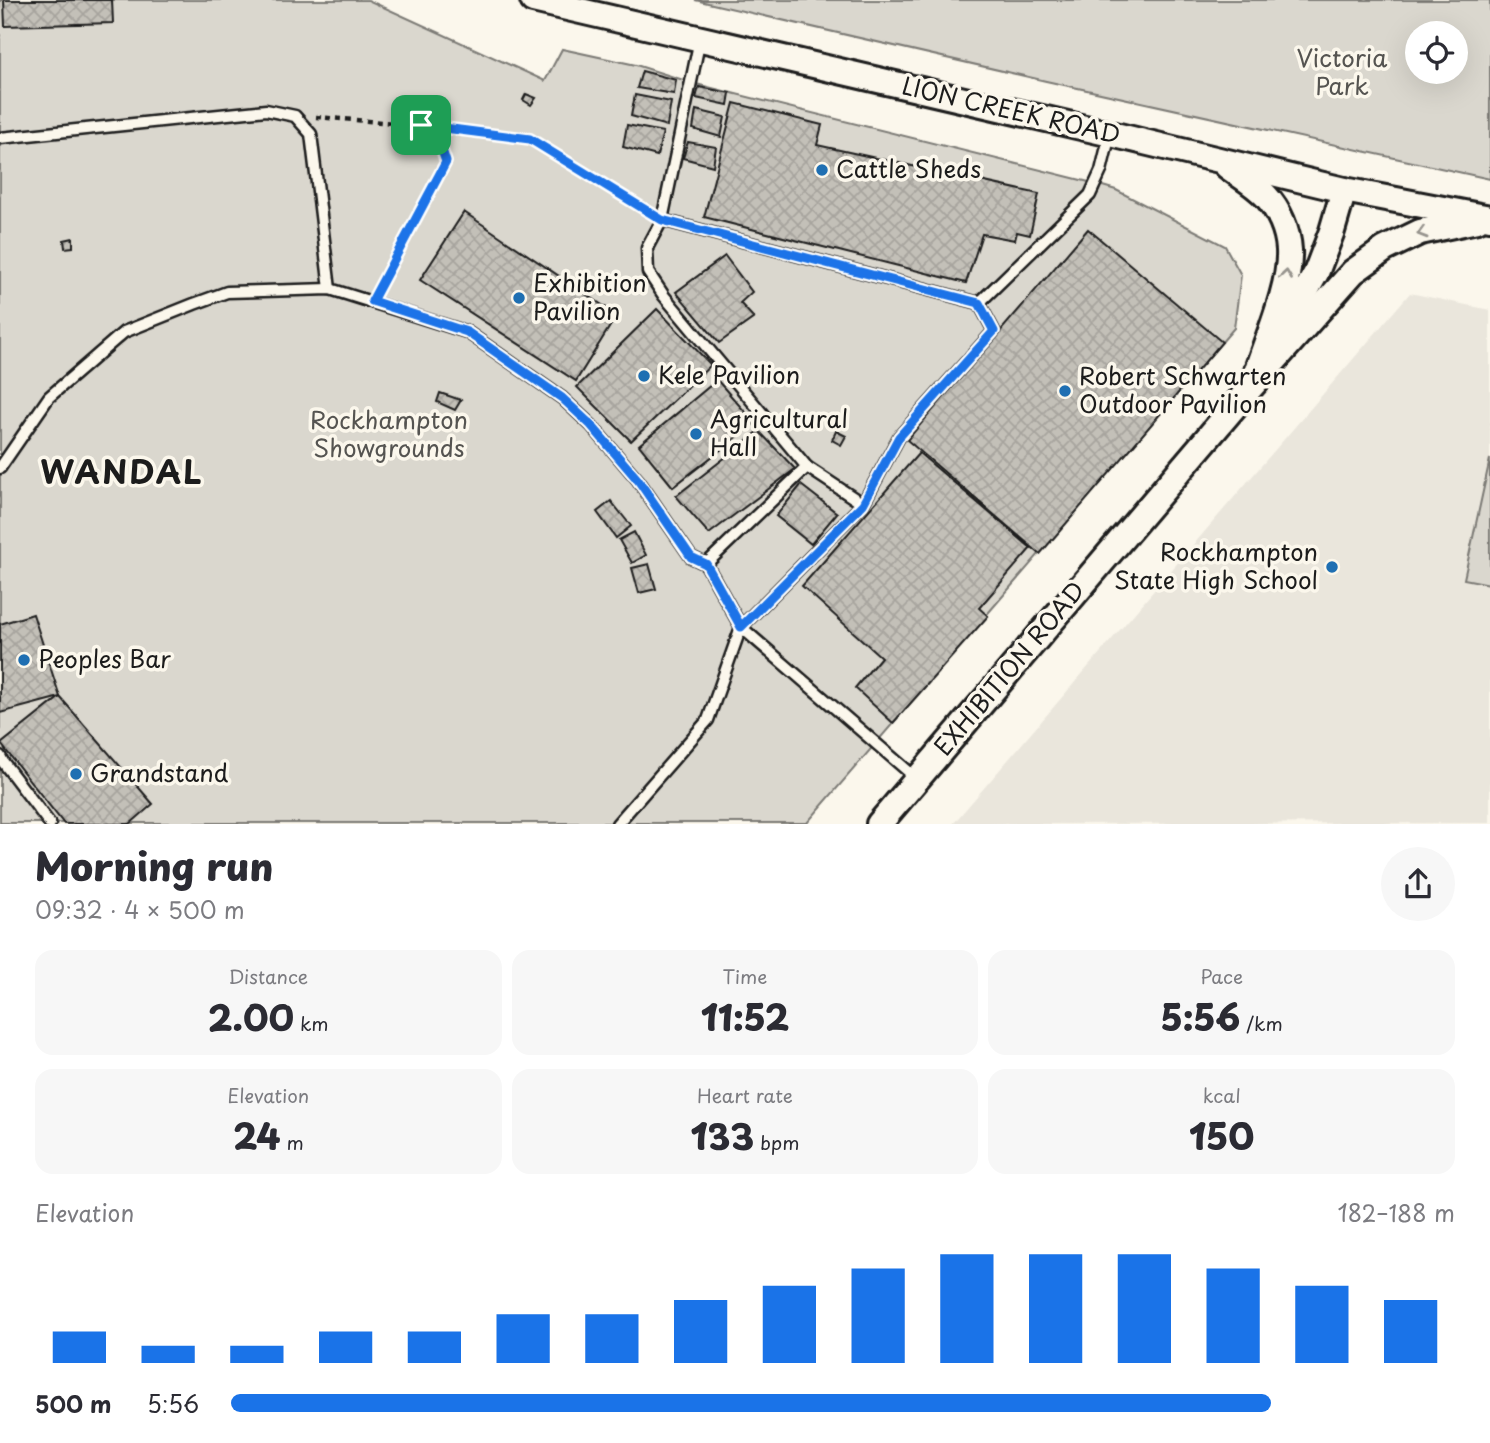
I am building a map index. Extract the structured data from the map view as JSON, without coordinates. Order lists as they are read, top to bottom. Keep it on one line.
{"streets":{"street":["LION CREEK ROAD","EXHIBITION ROAD"]},"crossings":[["LION CREEK ROAD","EXHIBITION ROAD"]],"districts":["WANDAL"],"parks":["Victoria Park","Rockhampton Showgrounds"],"places":["Cattle Sheds","Exhibition Pavilion","Kele Pavilion","Robert Schwarten Outdoor Pavilion","Agricultural Hall","Rockhampton State High School","Peoples Bar","Grandstand"],"page":{"heading":["Morning run","09:32 · 4 × 500 m"],"stats":[["Distance","2.00 km"],["Time","11:52"],["Pace","5:56 /km"],["Elevation","24 m"],["Heart rate","133 bpm"],["kcal","150"]],"chart":["Elevation","182–188 m"],"list":[{"name":"500 m","note":"5:56"}]}}
